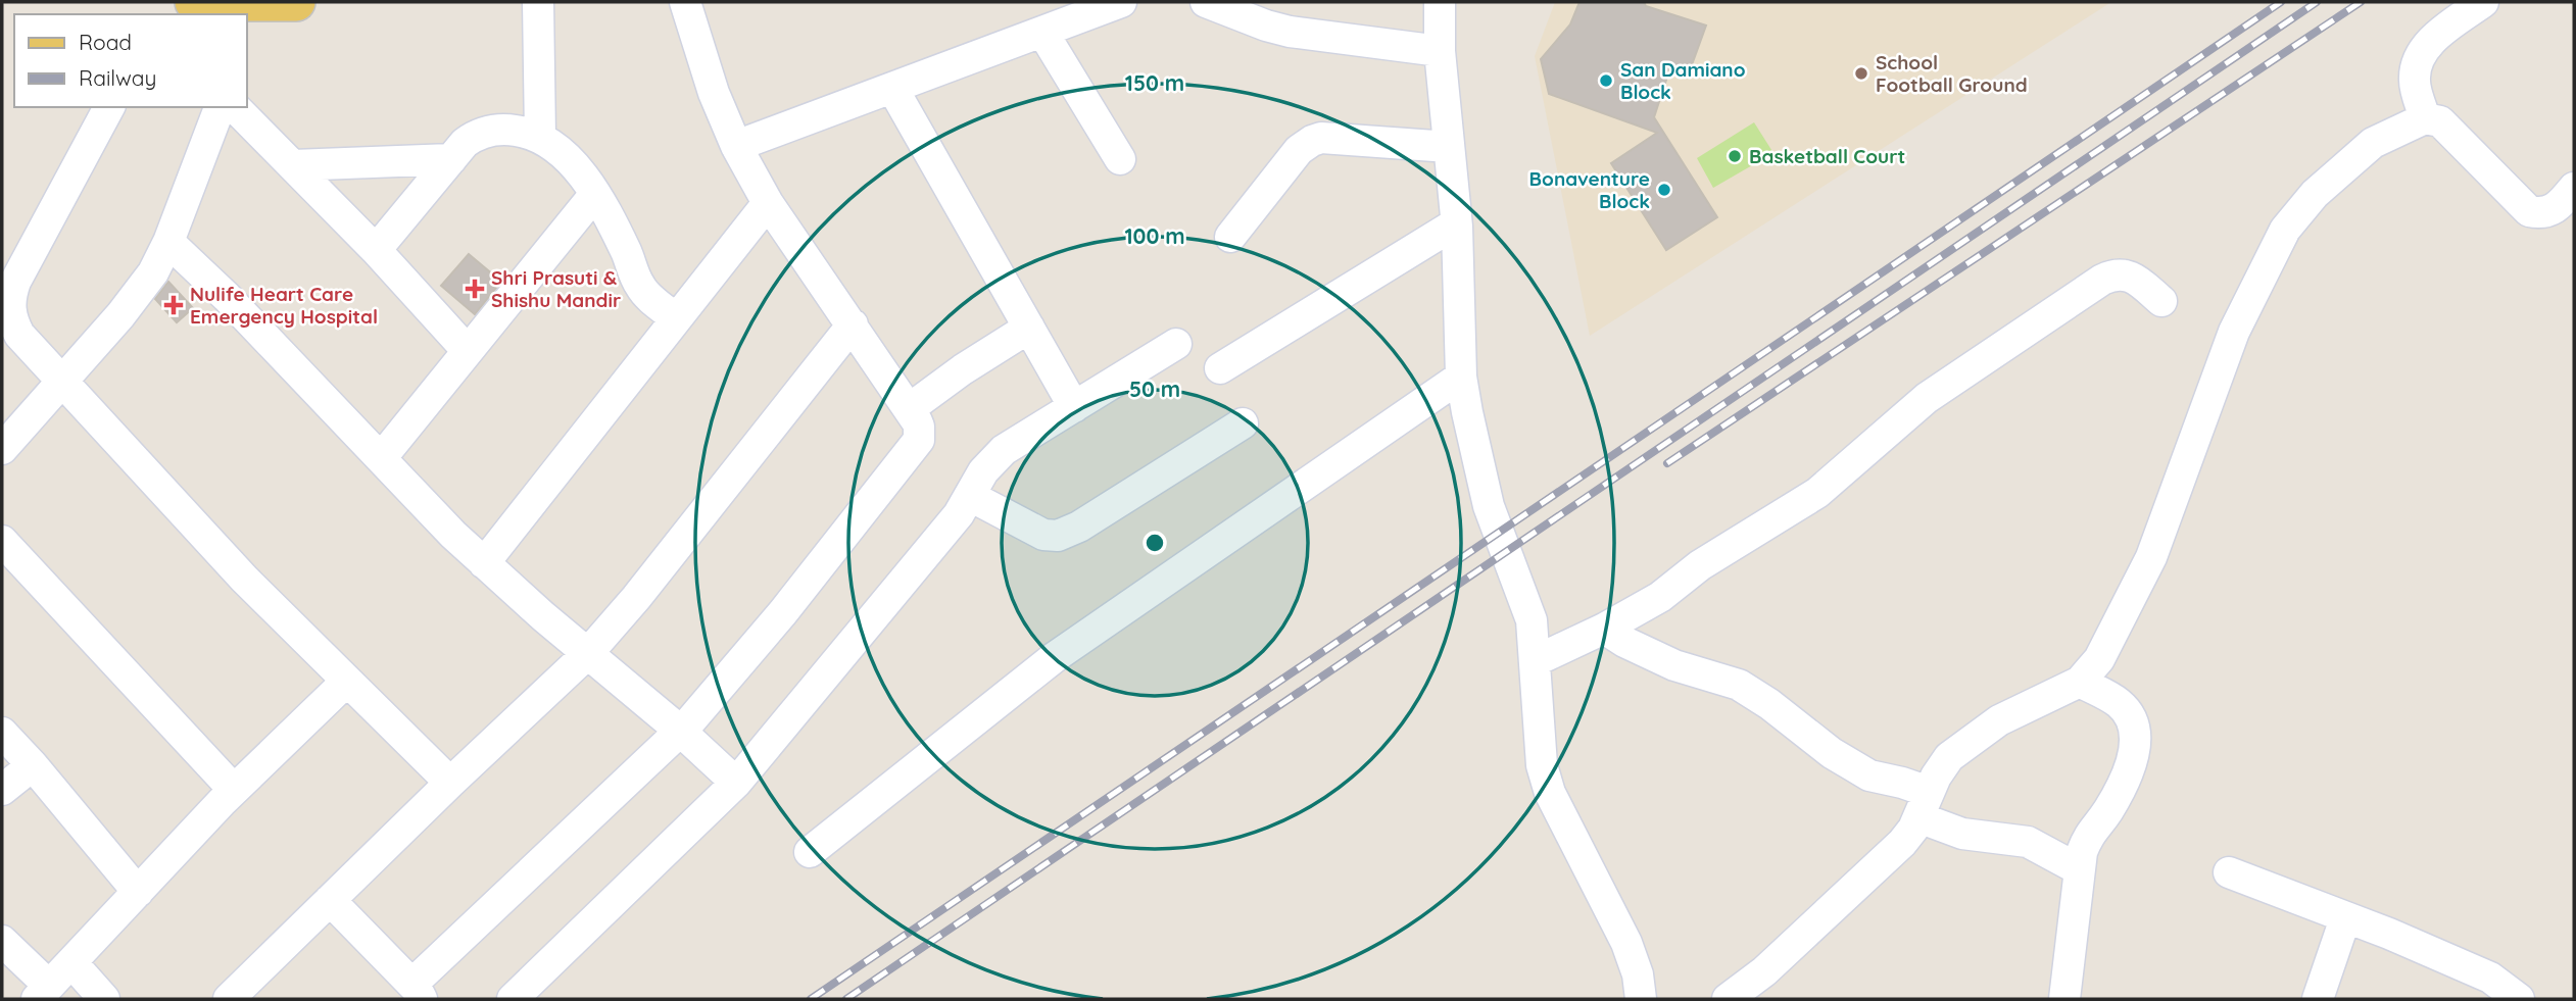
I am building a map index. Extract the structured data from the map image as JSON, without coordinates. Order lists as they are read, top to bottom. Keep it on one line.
{"places":{"other":["School Football Ground","San Damiano Block","Basketball Court","Bonaventure Block"],"health":["Shri Prasuti & Shishu Mandir","Nulife Heart Care Emergency Hospital"]},"legend":["Road","Railway"],"rings":["150 m","100 m","50 m"]}
